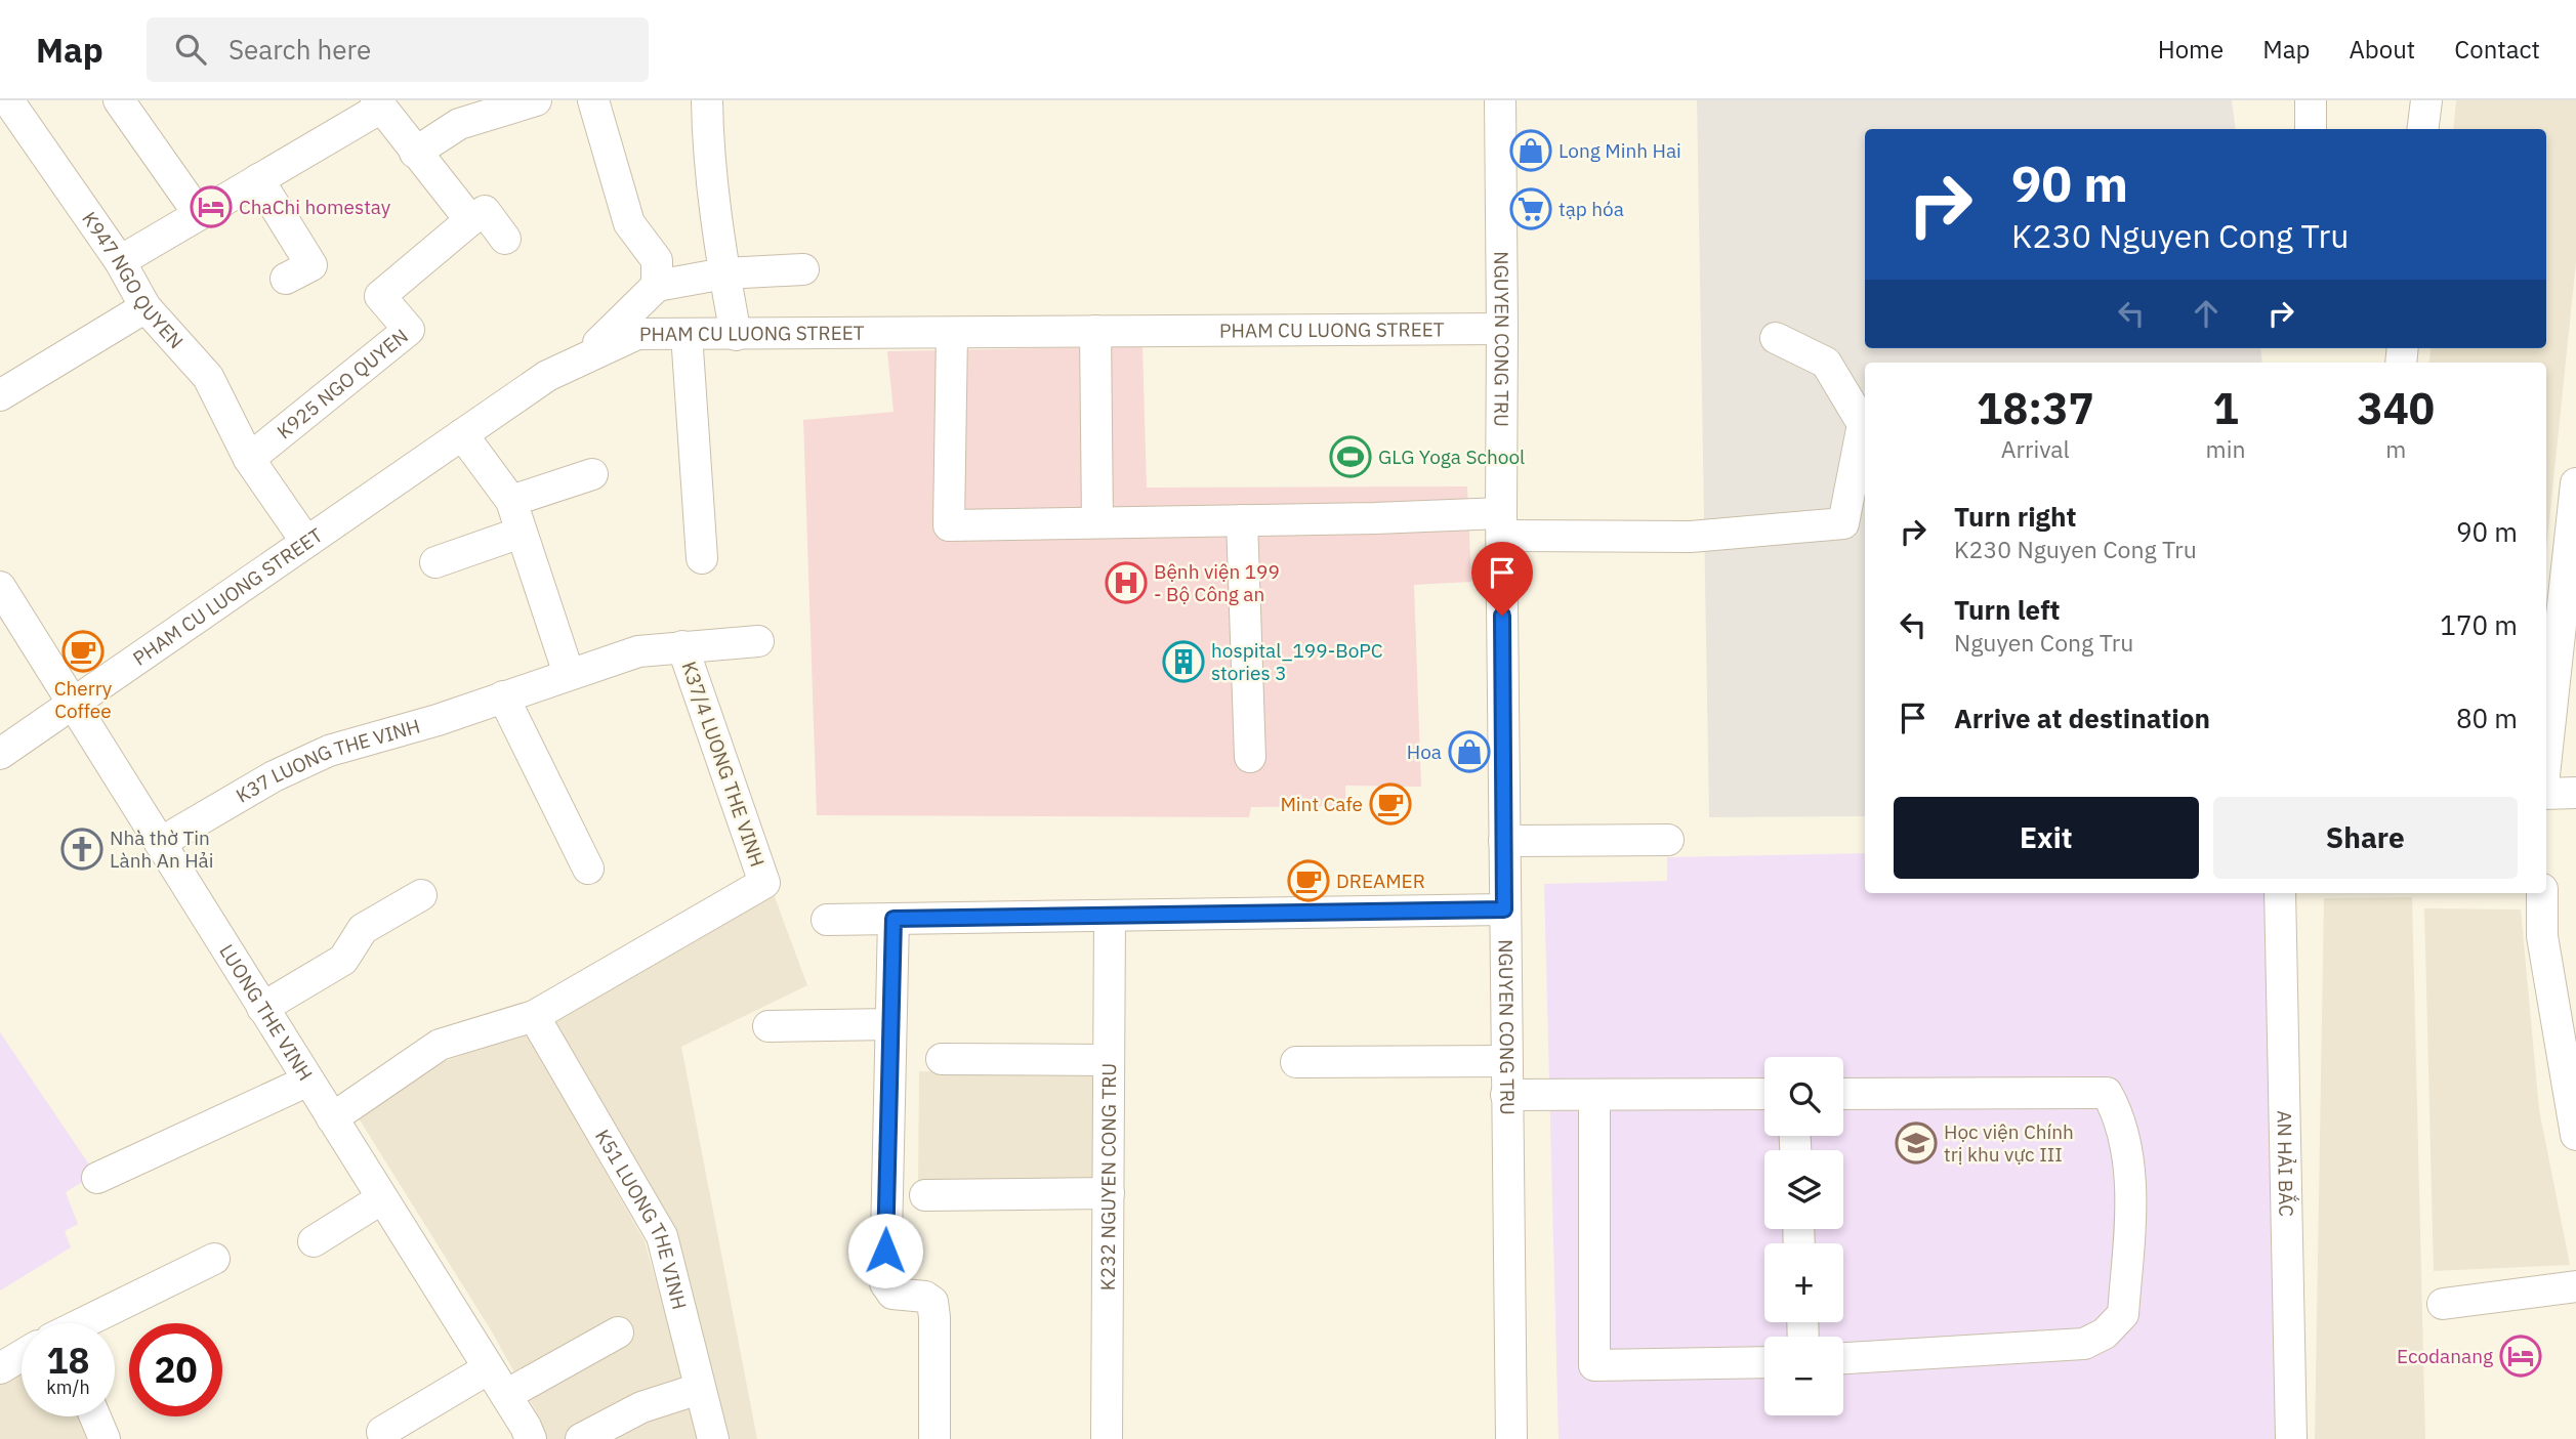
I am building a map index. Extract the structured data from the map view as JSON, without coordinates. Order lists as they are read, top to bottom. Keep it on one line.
{"streets":{"street":["K947 NGO QUYEN","PHAM CU LUONG STREET","NGUYEN CONG TRU","K925 NGO QUYEN","K37 LUONG THE VINH","K37/4 LUONG THE VINH","LUONG THE VINH","AN HẢI BẮC","K232 NGUYEN CONG TRU","K51 LUONG THE VINH"]},"crossings":[["K947 NGO QUYEN","PHAM CU LUONG STREET"],["K947 NGO QUYEN","K925 NGO QUYEN"],["PHAM CU LUONG STREET","NGUYEN CONG TRU"],["PHAM CU LUONG STREET","LUONG THE VINH"],["K37 LUONG THE VINH","K37/4 LUONG THE VINH"],["K37 LUONG THE VINH","LUONG THE VINH"],["K37/4 LUONG THE VINH","K51 LUONG THE VINH"]],"places":{"shop":["Long Minh Hai","Hoa"],"hotel":["ChaChi homestay","Ecodanang"],"supermarket":["tạp hóa"],"sports":["GLG Yoga School"],"hospital":["Bệnh viện 199 - Bộ Công an"],"cafe":["Cherry Coffee","Mint Cafe","DREAMER"],"building":["hospital_199-BoPC stories 3"],"church":["Nhà thờ Tin Lành An Hải"],"school or university":["Học viện Chính trị khu vực III"]},"page":{"header":"Map","search":"Search here","nav":["Home","Map","About","Contact"],"turn":["90 m","K230 Nguyen Cong Tru"],"eta":["18:37","Arrival","1","min","340","m"],"list":[{"name":"Turn right","note":"K230 Nguyen Cong Tru","value":"90 m"},{"name":"Turn left","note":"Nguyen Cong Tru","value":"170 m"},{"name":"Arrive at destination","value":"80 m"}],"buttons":["Exit","Share"],"map_buttons":["+","−"],"speed":"18 km/h","limit":"20"}}
